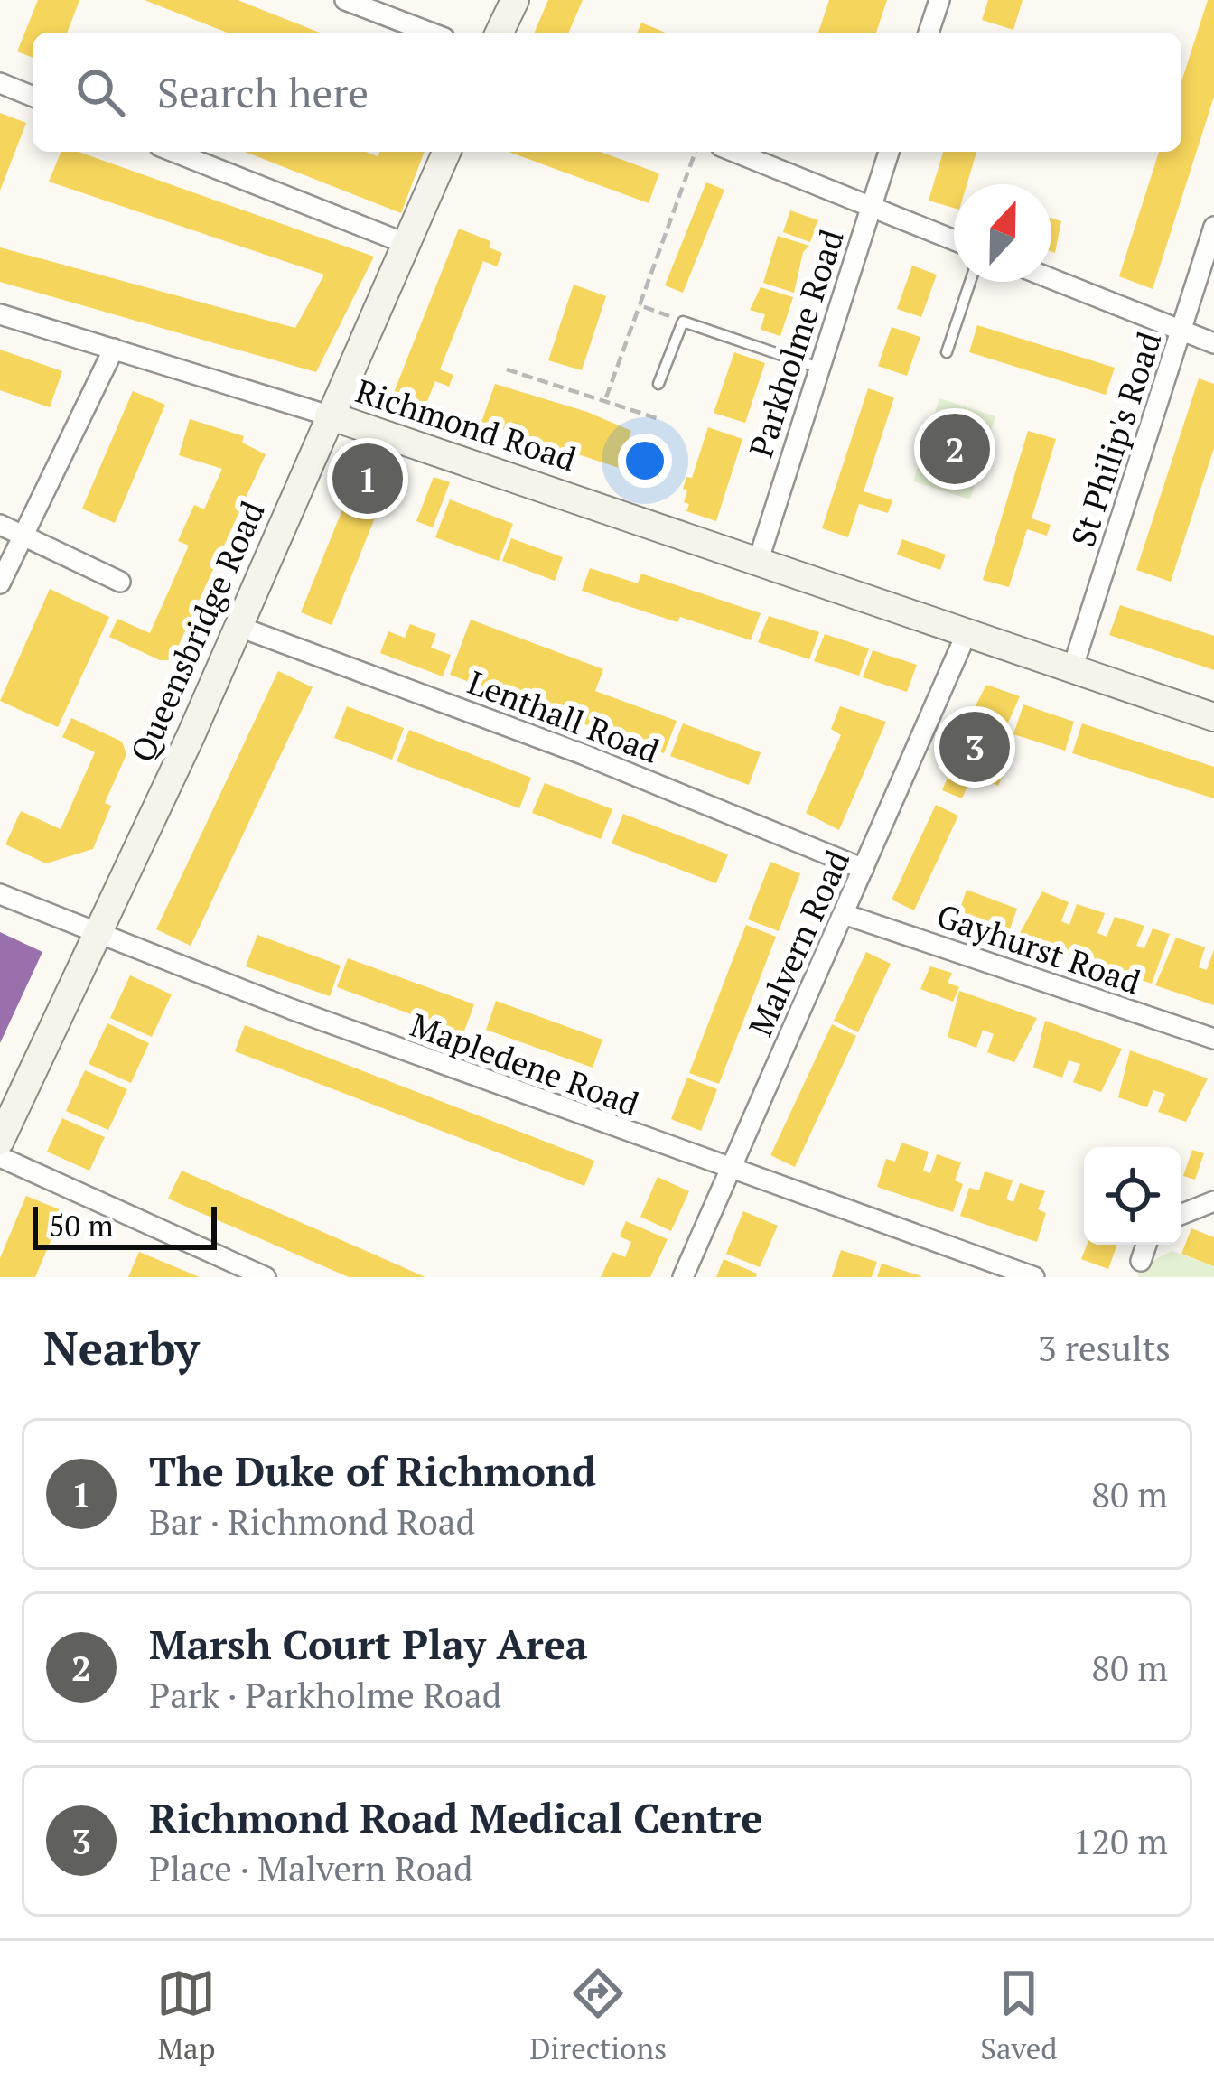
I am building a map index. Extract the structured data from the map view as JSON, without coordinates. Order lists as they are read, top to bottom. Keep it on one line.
{"streets":{"main road":["Richmond Road","Queensbridge Road"],"street":["Parkholme Road","St Philip's Road","Lenthall Road","Malvern Road","Gayhurst Road","Mapledene Road"]},"crossings":[["Parkholme Road","Richmond Road"],["Richmond Road","St Philip's Road"],["Richmond Road","Queensbridge Road"],["Richmond Road","Malvern Road"],["Queensbridge Road","Lenthall Road"],["Queensbridge Road","Mapledene Road"],["Lenthall Road","Malvern Road"],["Malvern Road","Gayhurst Road"],["Malvern Road","Mapledene Road"]],"scale_bar":"50 m","north":"top","page":{"search":"Search here","pins":["2","1","3"],"scale":"50 m","heading":["Nearby","3 results"],"list":[{"mark":"1","name":"The Duke of Richmond","note":"Bar · Richmond Road","value":"80 m"},{"mark":"2","name":"Marsh Court Play Area","note":"Park · Parkholme Road","value":"80 m"},{"mark":"3","name":"Richmond Road Medical Centre","note":"Place · Malvern Road","value":"120 m"}],"nav":["Map","Directions","Saved"]}}
